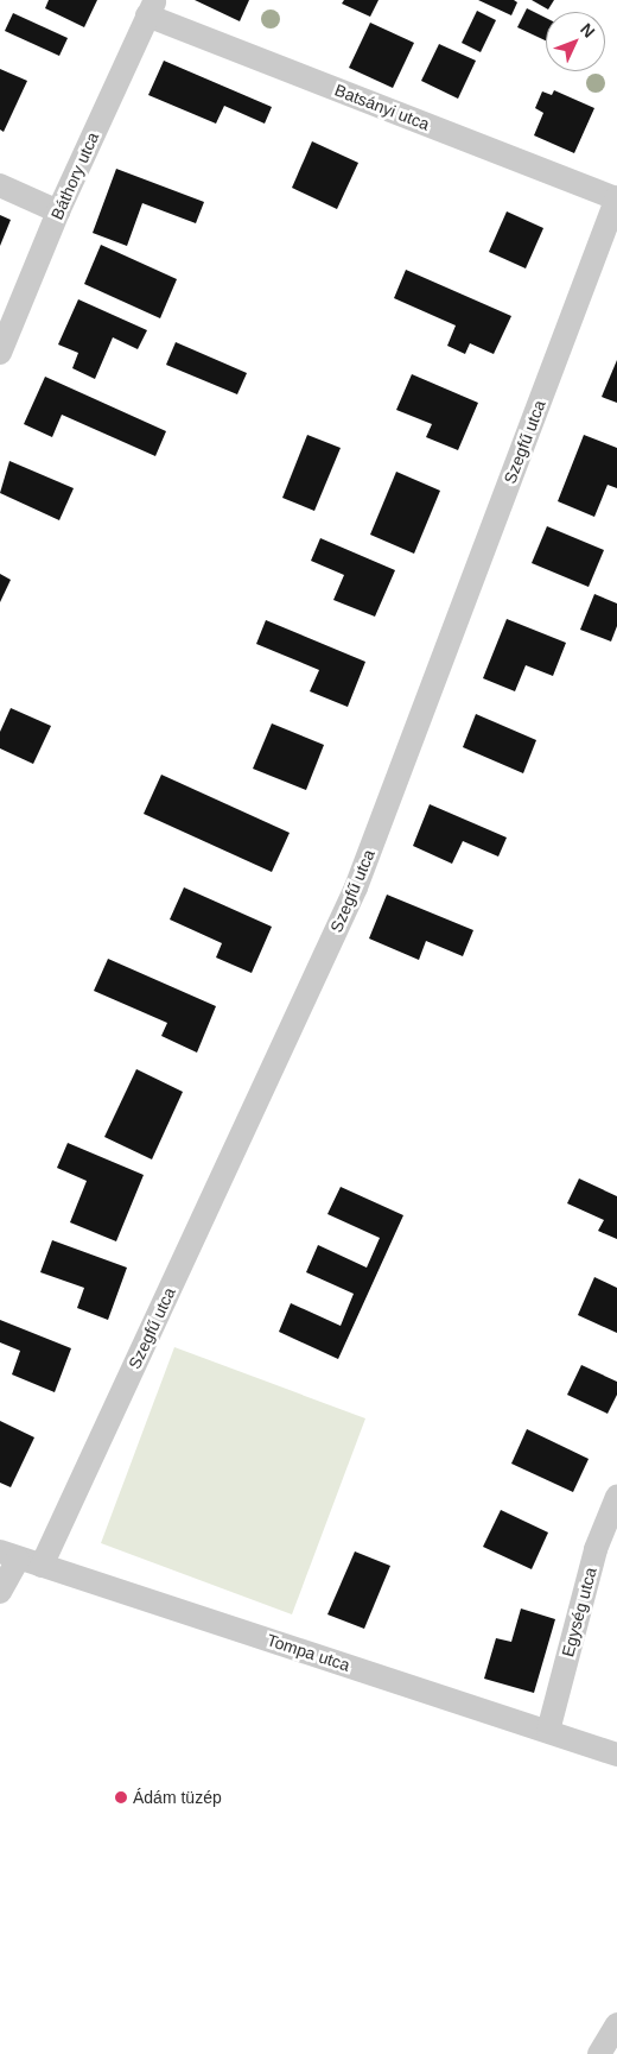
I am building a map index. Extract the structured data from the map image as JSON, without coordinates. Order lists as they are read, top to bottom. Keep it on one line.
{"streets":{"street":["Batsányi utca","Báthory utca","Szegfű utca","Egység utca","Tompa utca"]},"crossings":[["Batsányi utca","Báthory utca"],["Batsányi utca","Szegfű utca"],["Szegfű utca","Tompa utca"],["Egység utca","Tompa utca"]],"places":["Ádám tüzép"],"north":"top right"}
